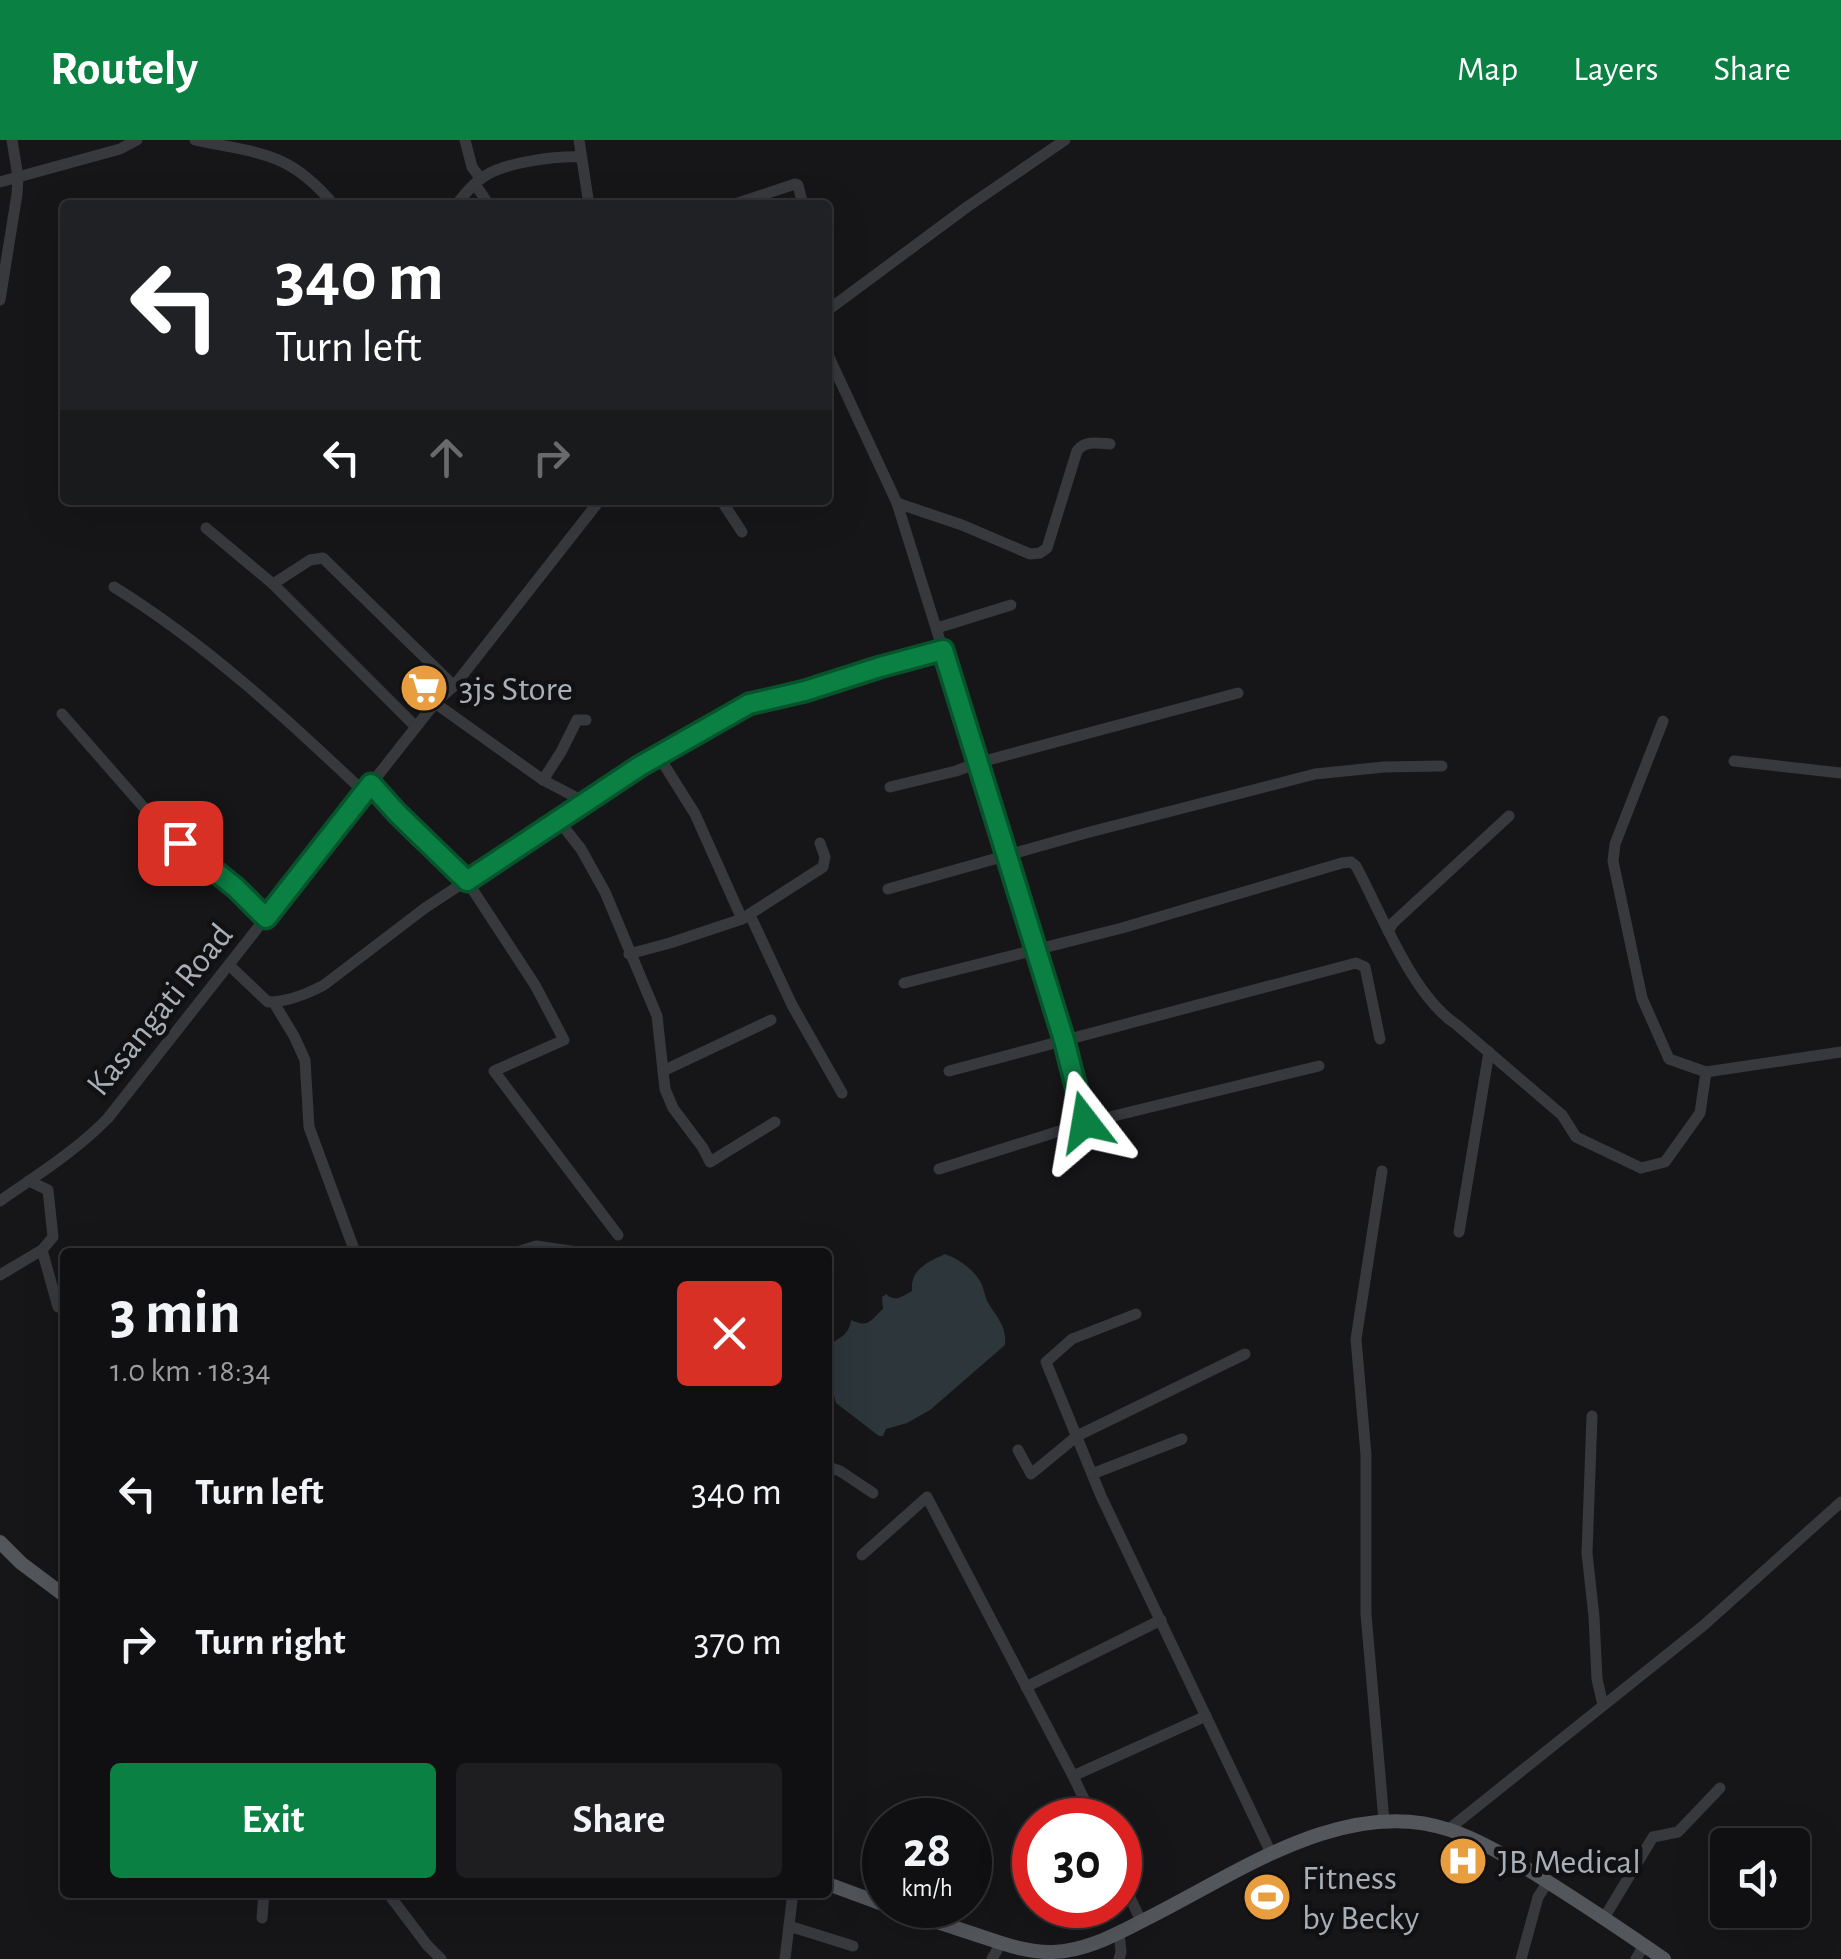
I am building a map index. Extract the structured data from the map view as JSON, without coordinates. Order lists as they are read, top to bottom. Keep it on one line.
{"streets":{"street":["Kasangati Road"]},"places":{"supermarket":["3js Store"],"hospital":["JB Medical"],"sports":["Fitness by Becky"]},"page":{"header":"Routely","nav":["Map","Layers","Share"],"turn":["340 m","Turn left"],"heading":["3 min","1.0 km · 18:34"],"list":[{"name":"Turn left","value":"340 m"},{"name":"Turn right","value":"370 m"}],"buttons":["Exit","Share"],"speed":"28 km/h","limit":"30"}}
